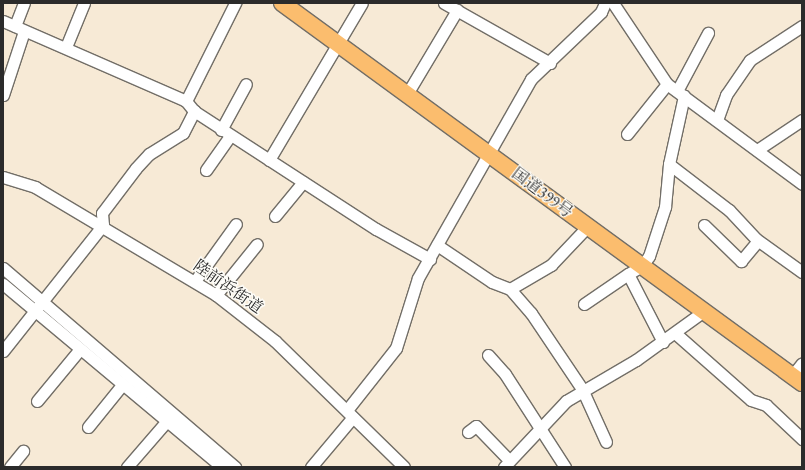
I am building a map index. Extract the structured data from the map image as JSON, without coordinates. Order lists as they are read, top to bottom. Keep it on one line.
{"streets":{"highway":["国道399号"],"street":["陸前浜街道"]}}
